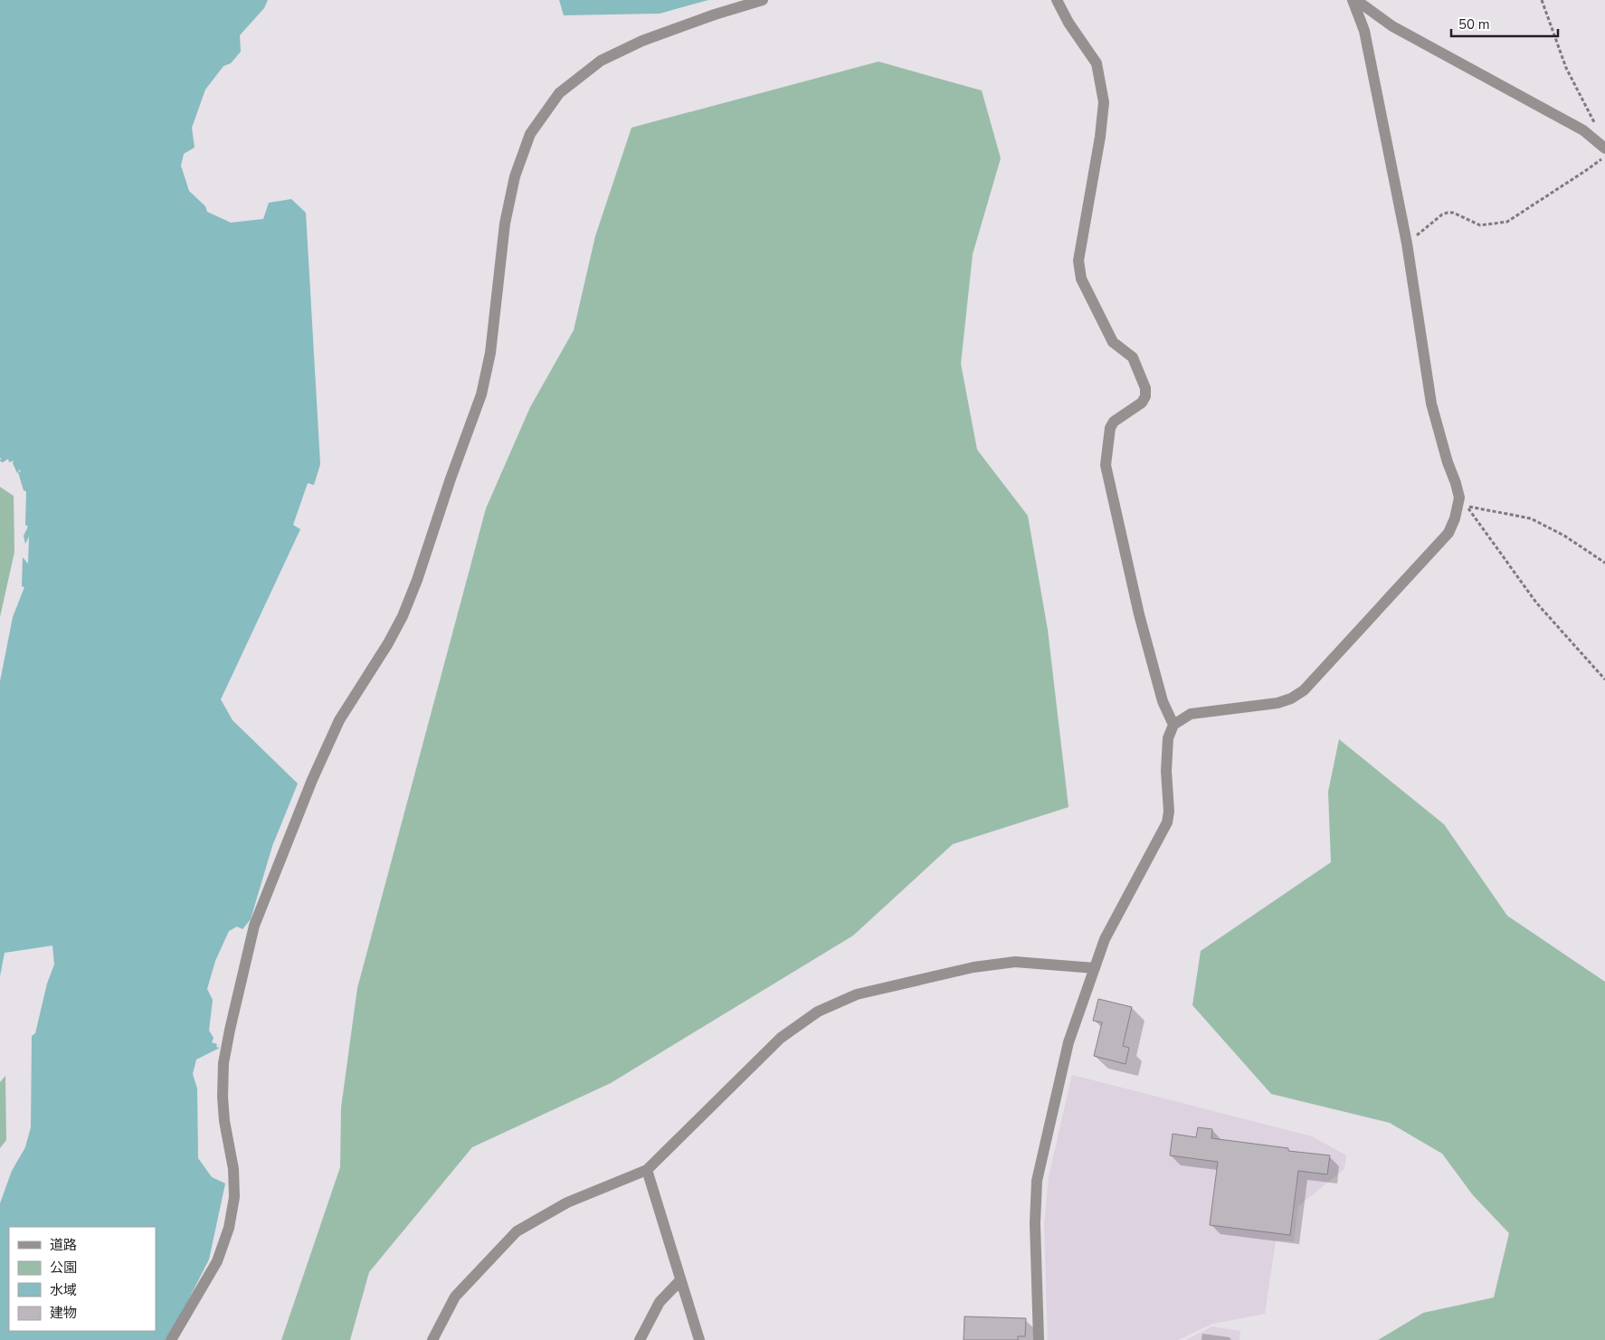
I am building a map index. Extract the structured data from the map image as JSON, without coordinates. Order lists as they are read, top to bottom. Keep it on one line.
{"legend":["道路","公園","水域","建物"],"scale_bar":"50 m"}
